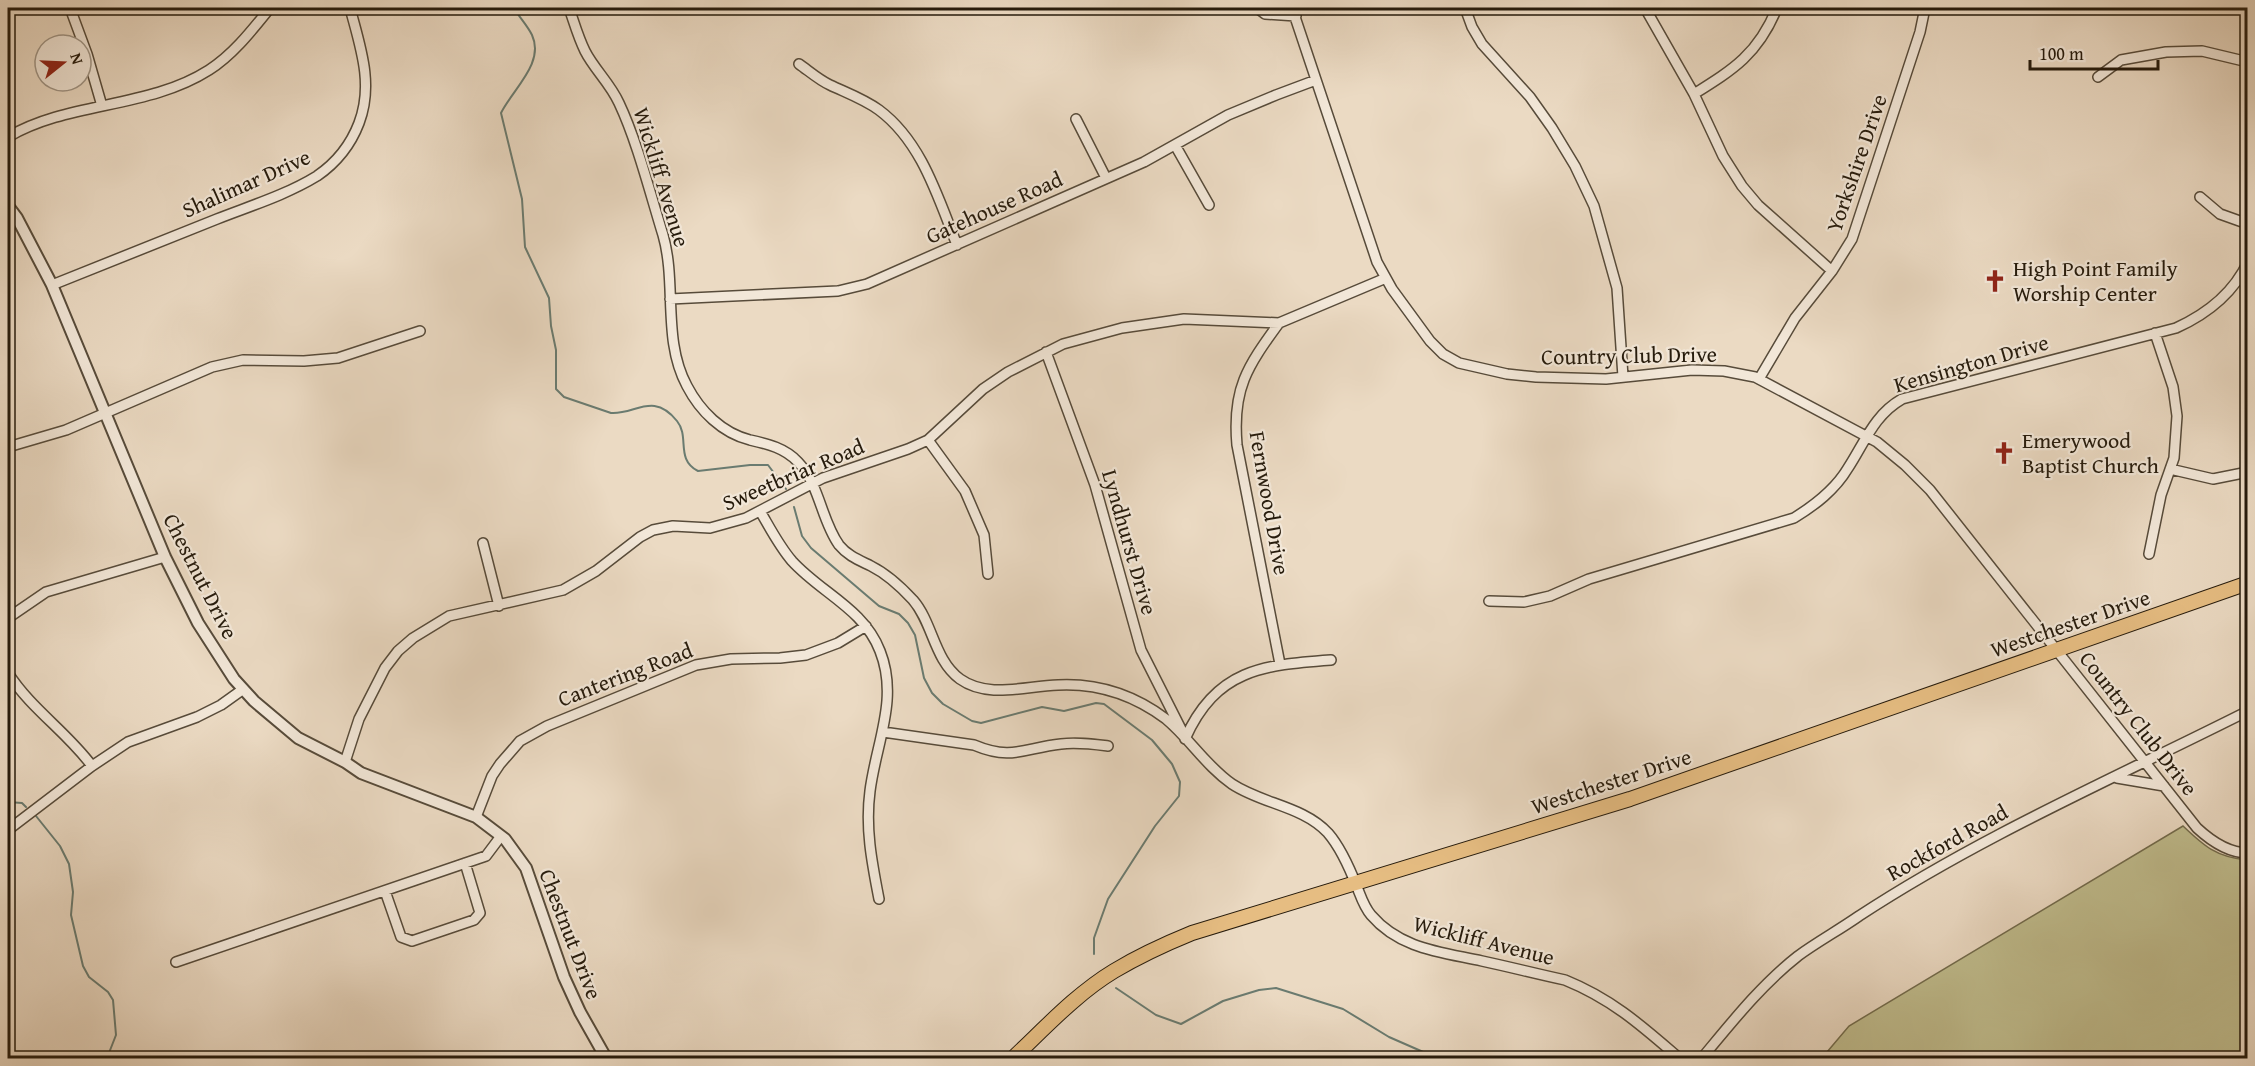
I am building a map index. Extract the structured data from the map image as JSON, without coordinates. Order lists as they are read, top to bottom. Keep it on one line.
{"streets":{"main road":["Westchester Drive"],"street":["Yorkshire Drive","Wickliff Avenue","Shalimar Drive","Gatehouse Road","Country Club Drive","Kensington Drive","Sweetbriar Road","Fernwood Drive","Lyndhurst Drive","Chestnut Drive","Cantering Road","Rockford Road"]},"crossings":[["Yorkshire Drive","Country Club Drive"],["Wickliff Avenue","Gatehouse Road"],["Wickliff Avenue","Sweetbriar Road"],["Wickliff Avenue","Lyndhurst Drive"],["Wickliff Avenue","Westchester Drive"],["Shalimar Drive","Chestnut Drive"],["Gatehouse Road","Country Club Drive"],["Country Club Drive","Kensington Drive"],["Country Club Drive","Sweetbriar Road"],["Country Club Drive","Westchester Drive"],["Country Club Drive","Rockford Road"],["Sweetbriar Road","Fernwood Drive"],["Sweetbriar Road","Lyndhurst Drive"],["Sweetbriar Road","Chestnut Drive"],["Chestnut Drive","Cantering Road"]],"places":{"church":["High Point Family Worship Center","Emerywood Baptist Church"]},"scale_bar":"100 m","north":"right"}
